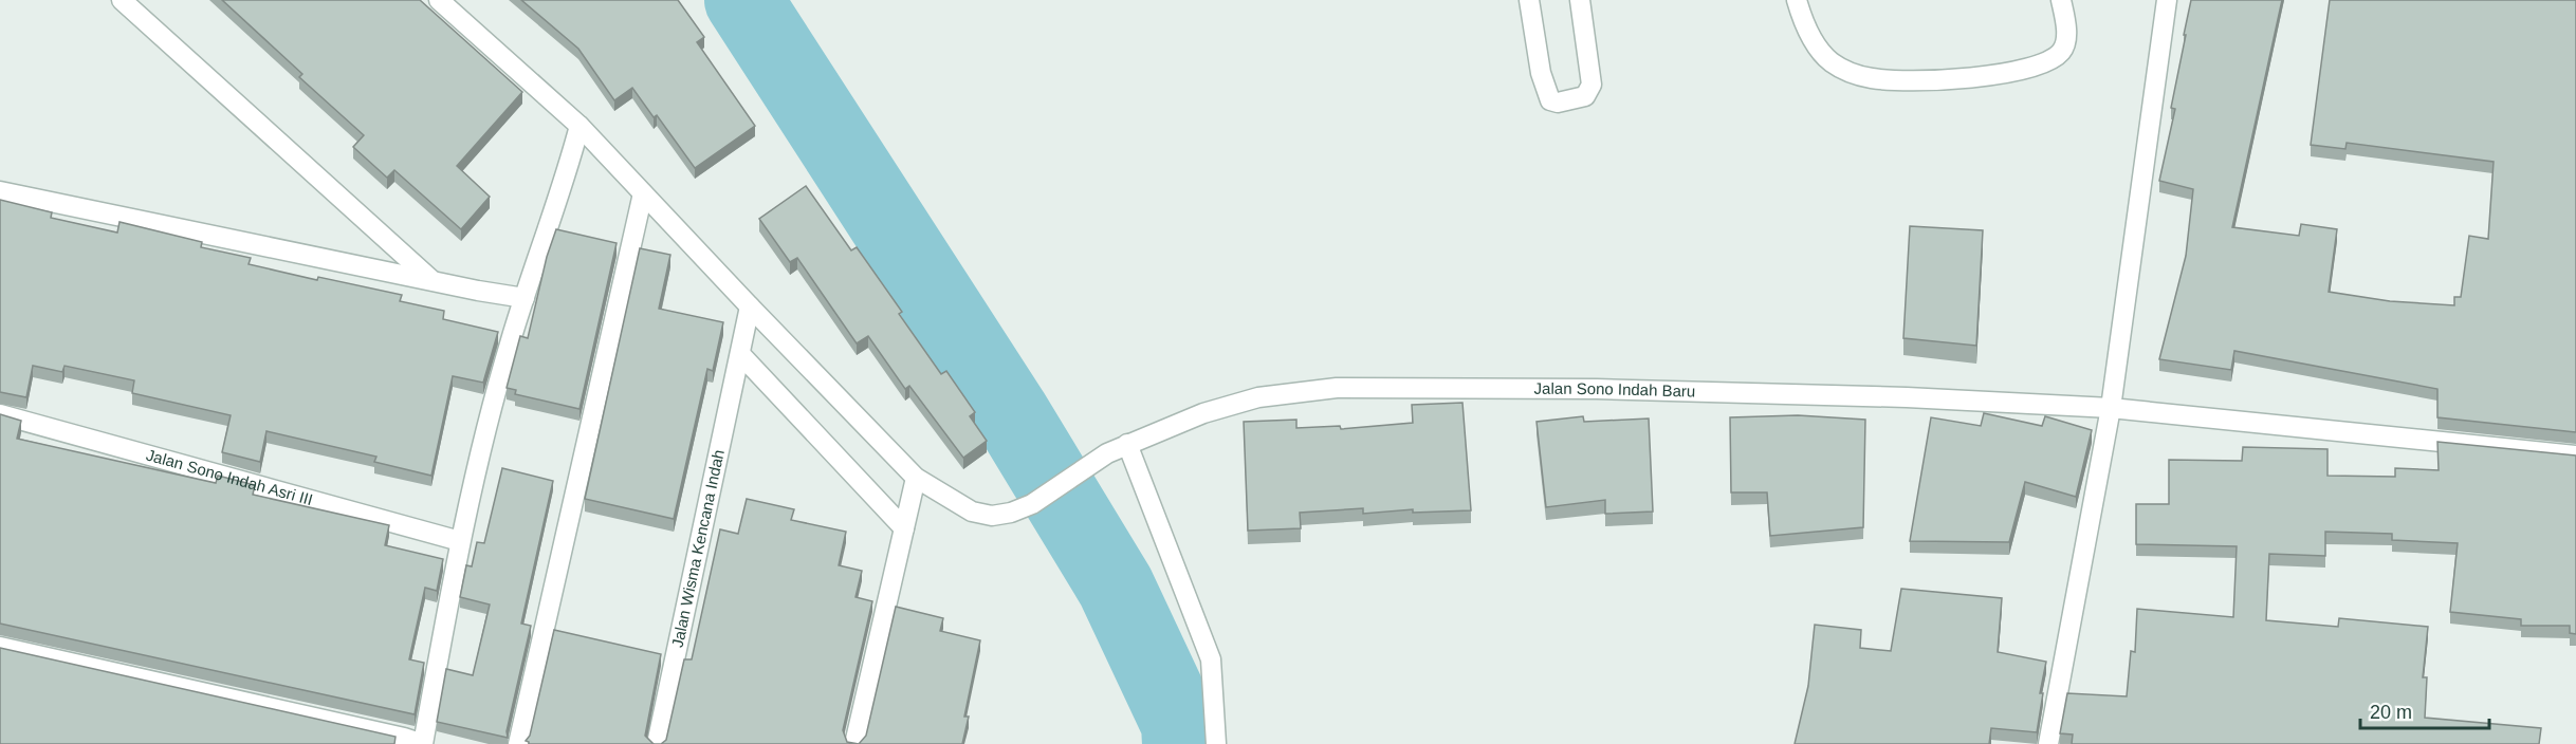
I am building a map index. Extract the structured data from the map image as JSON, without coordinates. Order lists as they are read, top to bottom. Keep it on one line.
{"streets":{"street":["Jalan Sono Indah Baru","Jalan Sono Indah Asri III","Jalan Wisma Kencana Indah"]},"crossings":[["Jalan Sono Indah Baru","Jalan Wisma Kencana Indah"]],"scale_bar":"20 m"}
